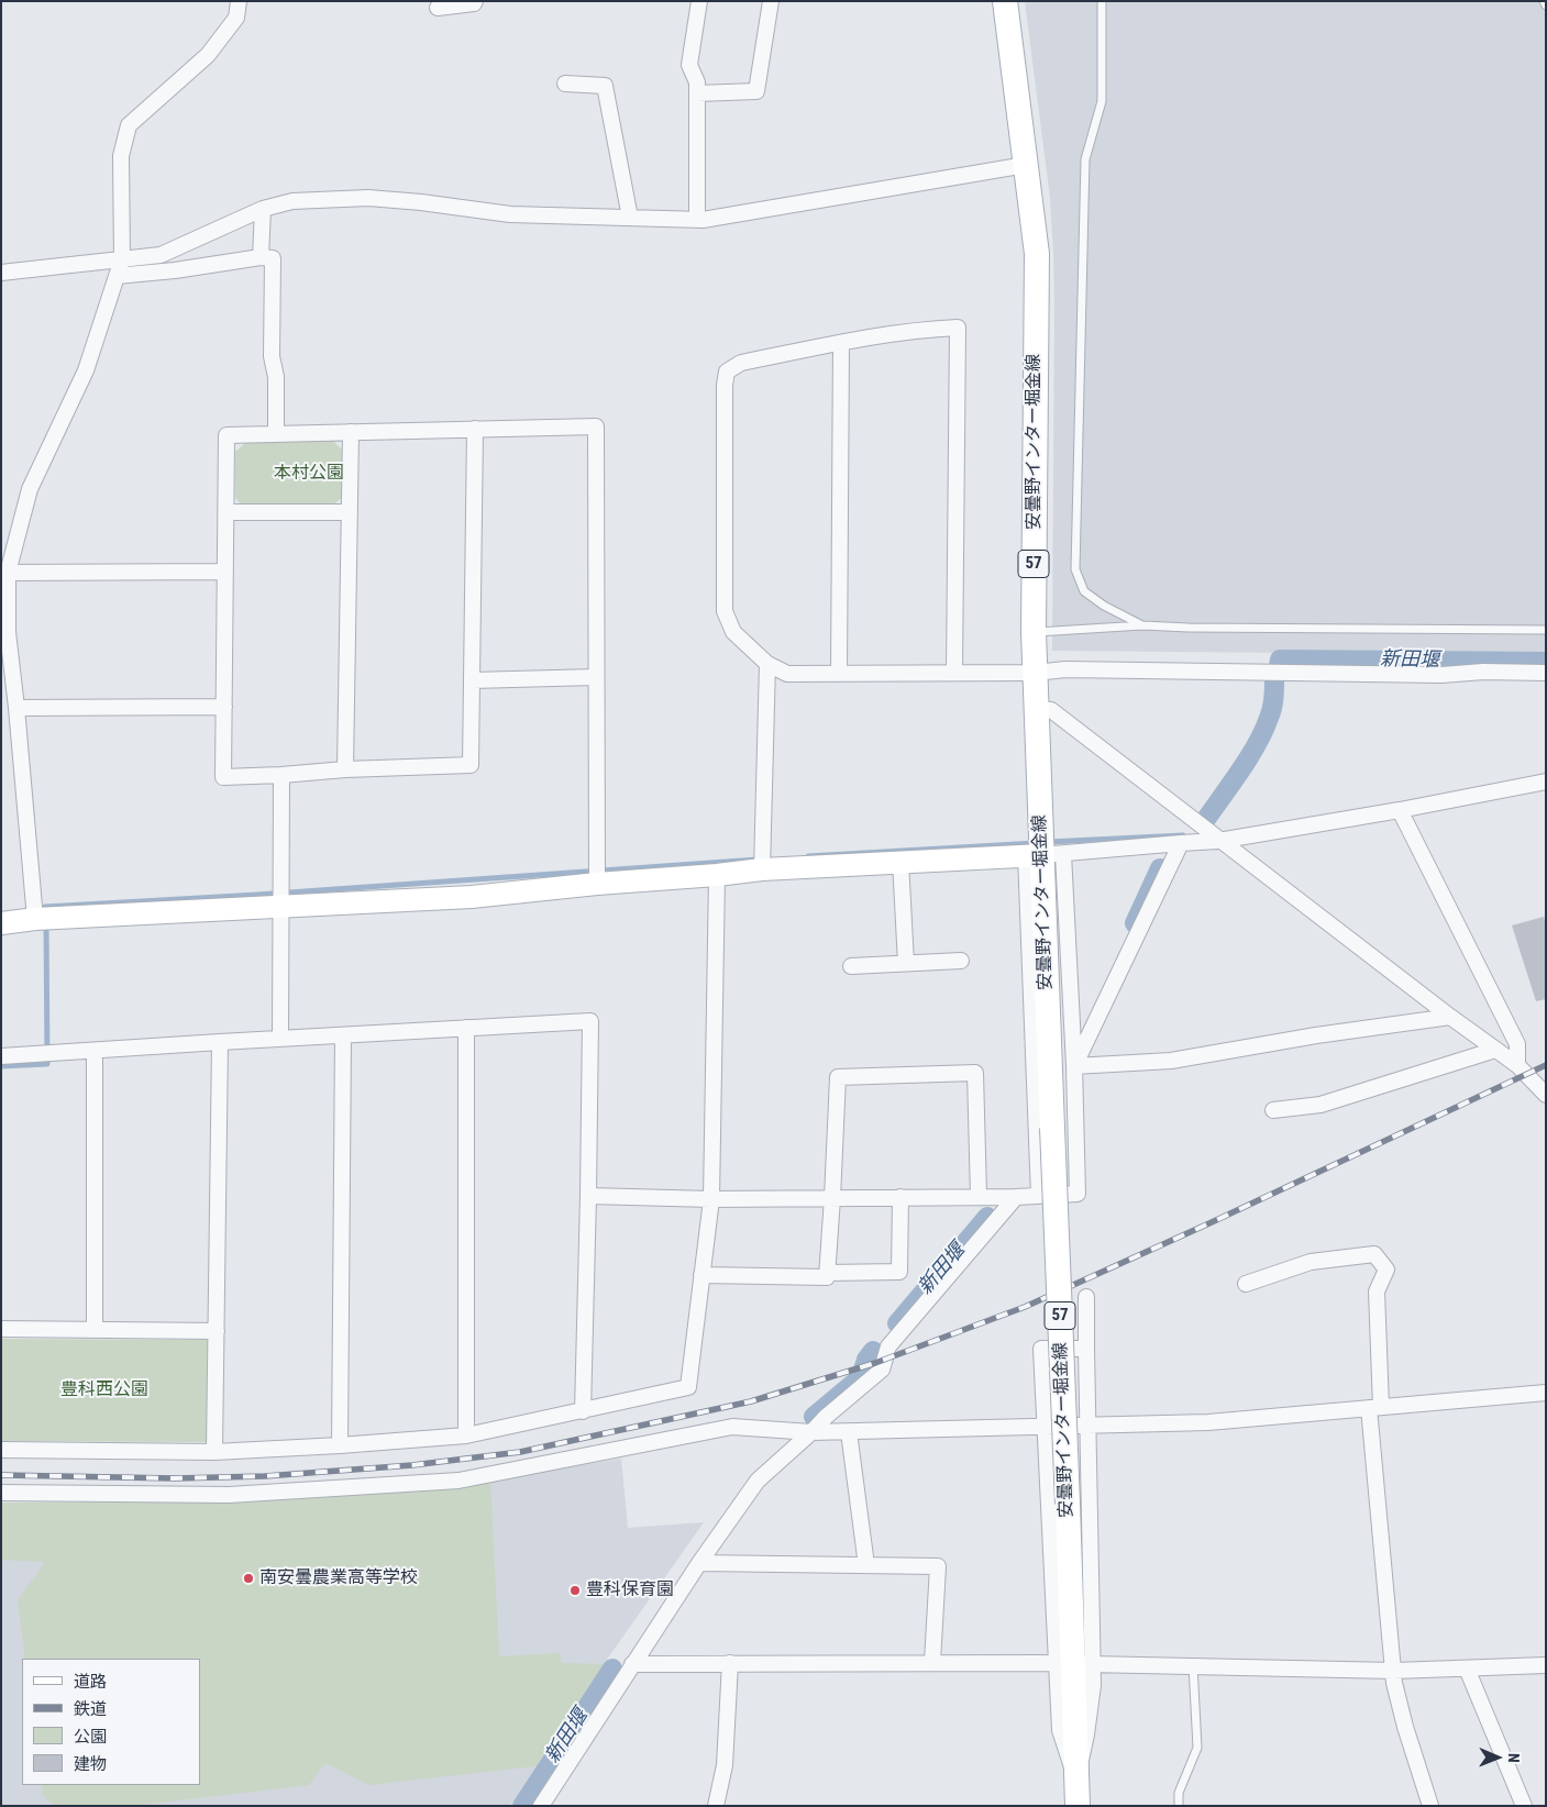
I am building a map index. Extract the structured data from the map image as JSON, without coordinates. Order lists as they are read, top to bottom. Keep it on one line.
{"streets":{"main road":["安曇野インター堀金線","57"]},"water":["新田堰"],"parks":["本村公園","豊科西公園"],"places":["南安曇農業高等学校","豊科保育園"],"legend":["道路","鉄道","公園","建物"],"north":"right"}
